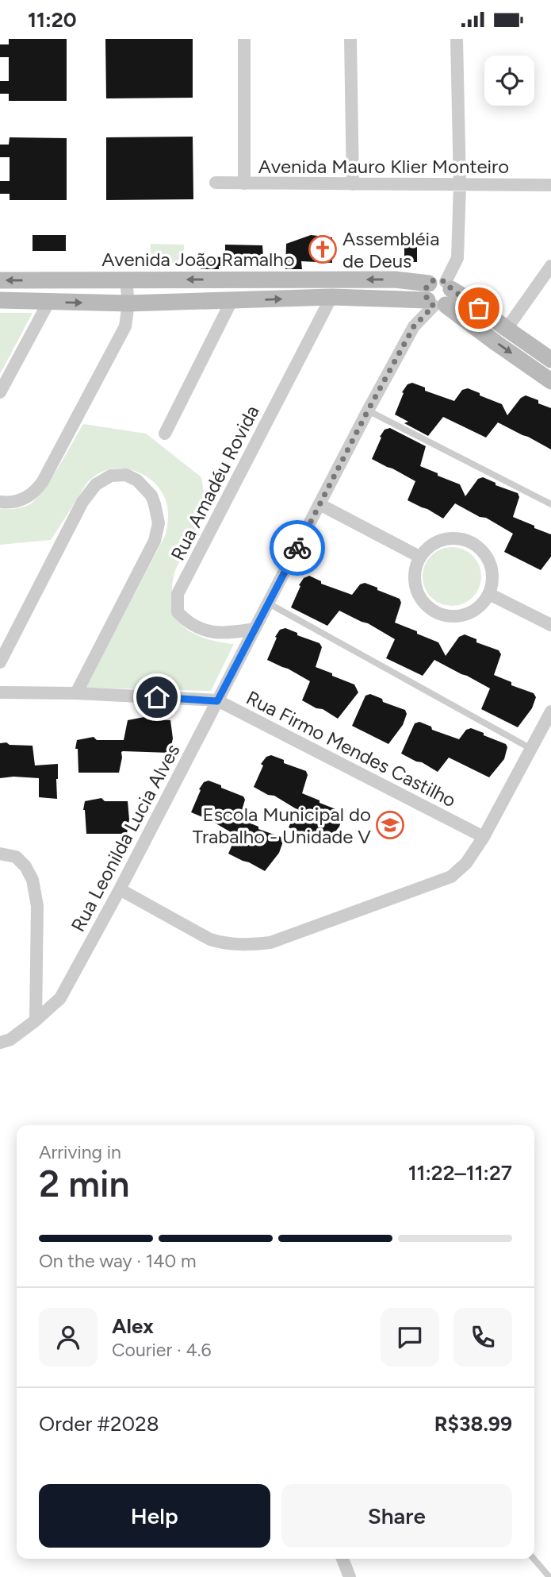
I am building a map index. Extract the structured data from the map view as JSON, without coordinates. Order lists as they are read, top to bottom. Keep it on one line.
{"streets":{"street":["Avenida Mauro Klier Monteiro","Avenida João Ramalho","Rua Amadéu Rovida","Rua Firmo Mendes Castilho","Rua Leonilda Lucia Alves"]},"crossings":[["Avenida Mauro Klier Monteiro","Rua Leonilda Lucia Alves"],["Avenida João Ramalho","Rua Amadéu Rovida"],["Avenida João Ramalho","Rua Leonilda Lucia Alves"],["Rua Amadéu Rovida","Rua Leonilda Lucia Alves"],["Rua Firmo Mendes Castilho","Rua Leonilda Lucia Alves"]],"places":{"church":["Assembléia de Deus"],"school or university":["Escola Municipal do Trabalho - Unidade V"]},"page":{"status":"11:20","heading":["2 min","Arriving in","11:22–11:27"],"panel":["Alex","Courier · 4.6","Order #2028","R$38.99"],"bar":"On the way · 140 m","buttons":["Help","Share"]}}
